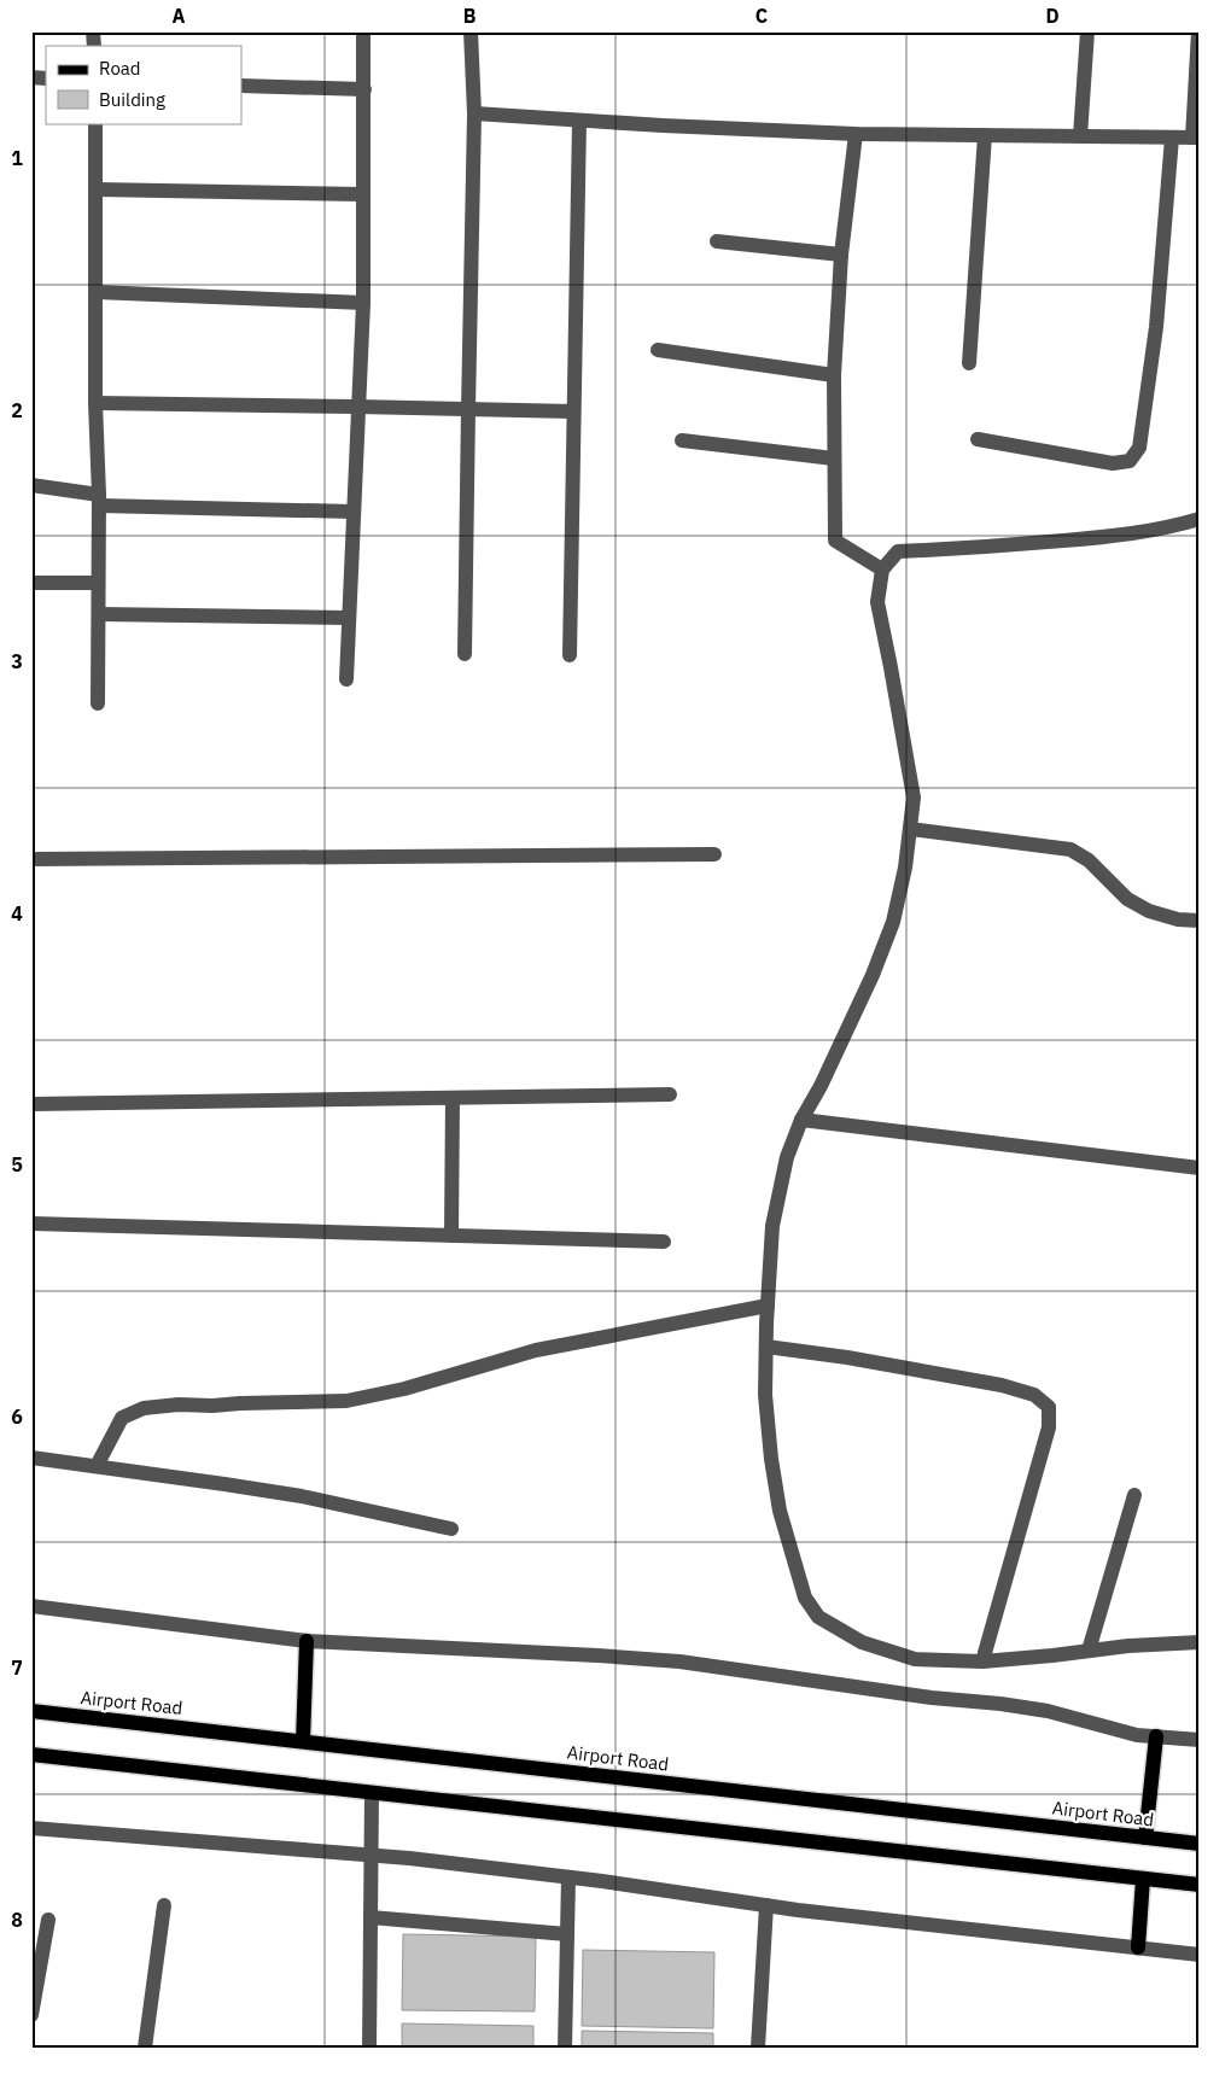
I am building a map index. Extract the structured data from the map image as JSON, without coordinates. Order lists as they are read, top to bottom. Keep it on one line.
{"streets":{"main road":["Airport Road"]},"legend":["Road","Building"],"grid":{"columns":["A","B","C","D"],"rows":["1","2","3","4","5","6","7","8"]}}
